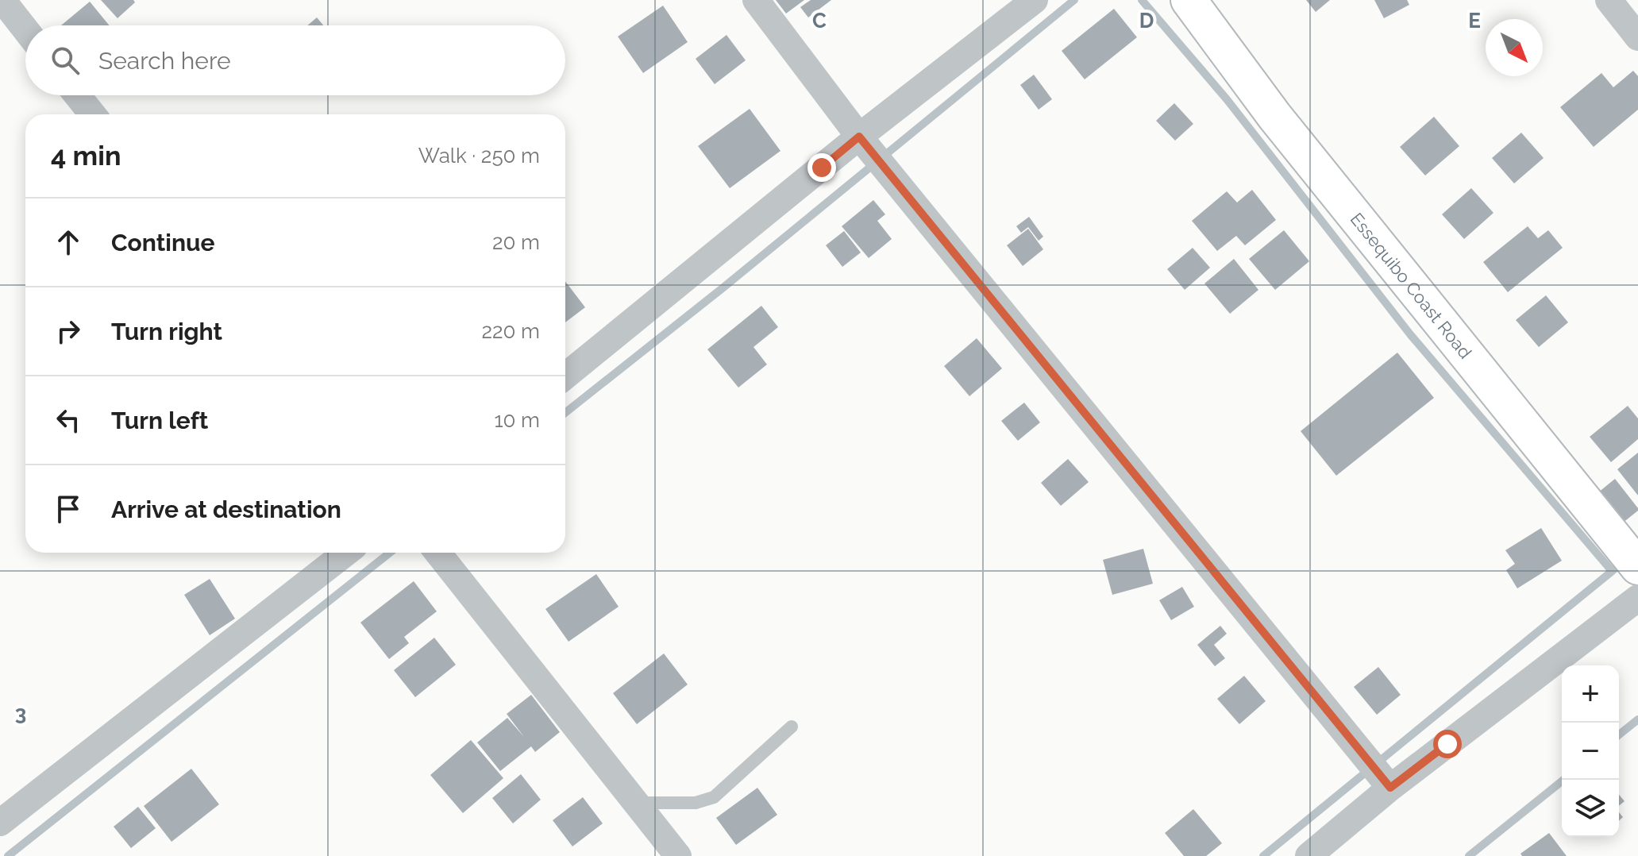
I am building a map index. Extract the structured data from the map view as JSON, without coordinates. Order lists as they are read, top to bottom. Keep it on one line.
{"streets":{"main road":["Essequibo Coast Road"]},"north":"bottom right","page":{"search":"Search here","heading":["4 min","Walk · 250 m"],"list":[["Continue","20 m"],["Turn right","220 m"],["Turn left","10 m"],"Arrive at destination"],"map_buttons":["+","−"]},"grid":{"columns":["C","D","E"],"rows":["3"]}}
